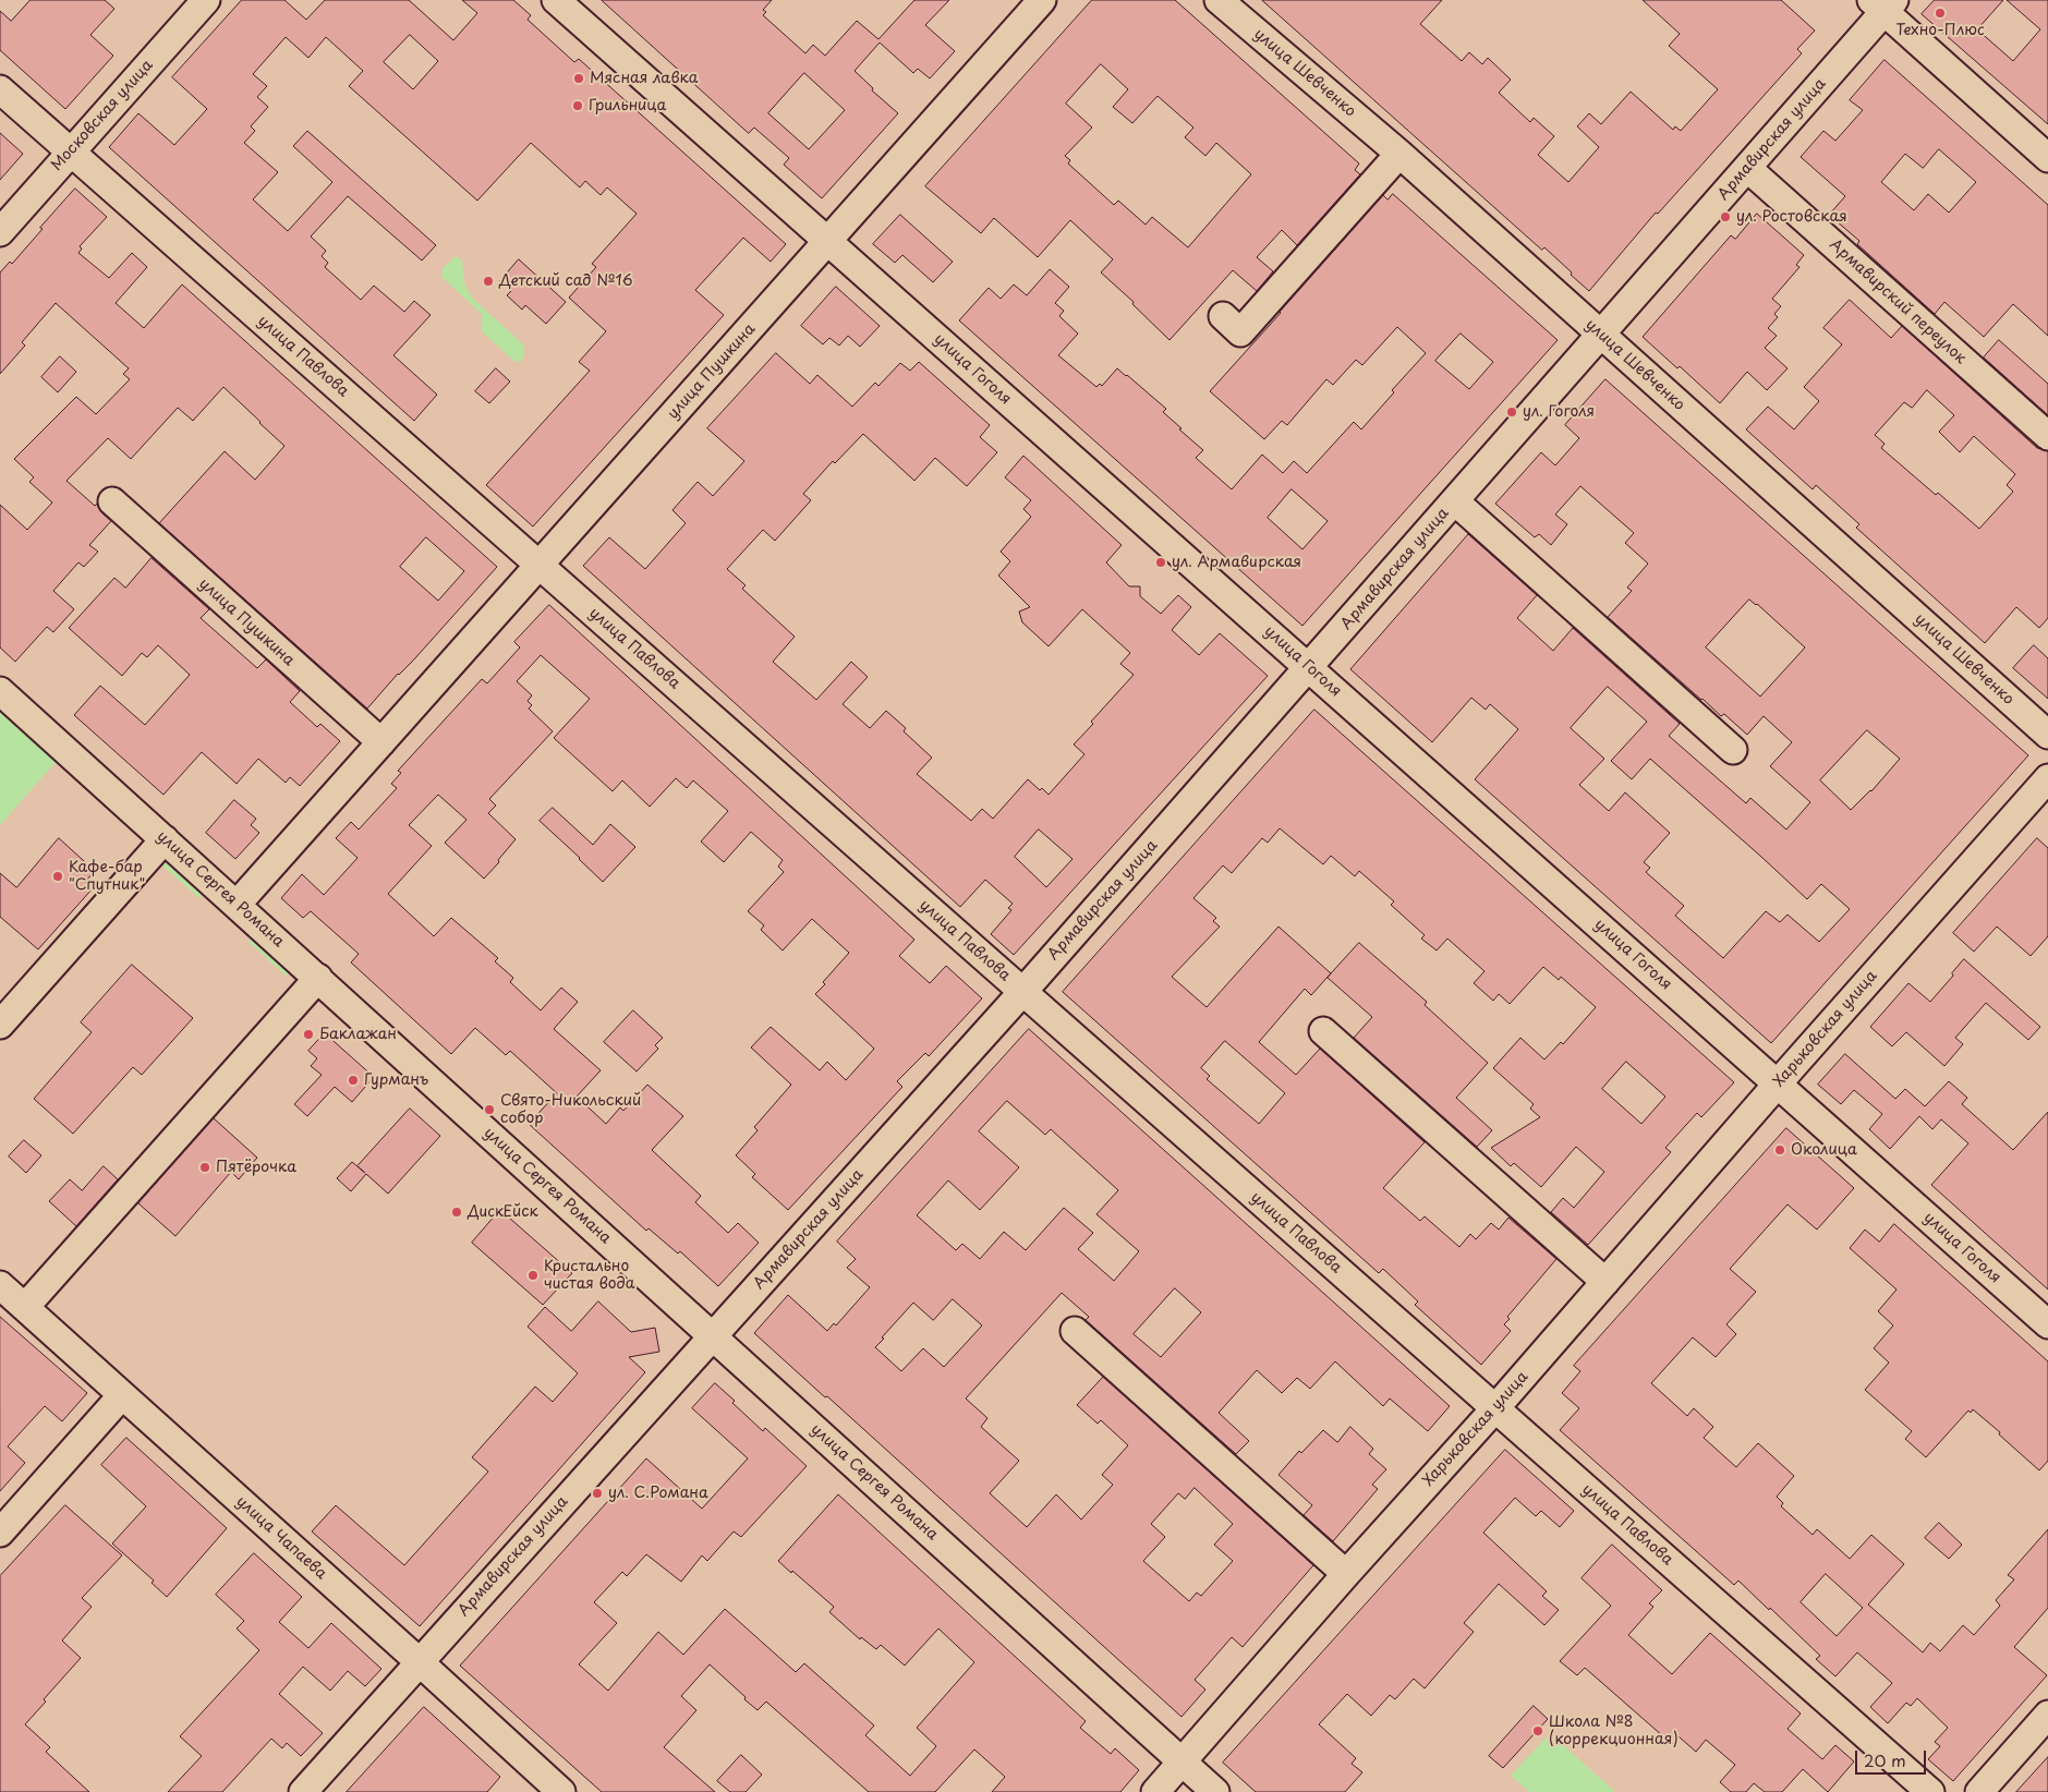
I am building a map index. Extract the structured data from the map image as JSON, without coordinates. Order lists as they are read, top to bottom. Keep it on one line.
{"streets":{"street":["улица Шевченко","Московская улица","Армавирская улица","Армавирский переулок","улица Павлова","улица Гоголя","улица Пушкина","улица Сергея Романа","Харьковская улица","улица Чапаева"]},"crossings":[["улица Шевченко","Армавирская улица"],["Московская улица","улица Павлова"],["Армавирская улица","Армавирский переулок"],["Армавирская улица","улица Павлова"],["Армавирская улица","улица Гоголя"],["Армавирская улица","улица Сергея Романа"],["Армавирская улица","улица Чапаева"],["улица Павлова","улица Пушкина"],["улица Павлова","Харьковская улица"],["улица Гоголя","улица Пушкина"],["улица Гоголя","Харьковская улица"],["улица Пушкина","улица Сергея Романа"],["улица Сергея Романа","Харьковская улица"]],"places":["Техно-Плюс","Мясная лавка","Грильница","ул. Ростовская","Детский сад №16","ул. Гоголя","ул. Армавирская","Кафе-бар \"Спутник\"","Баклажан","Гурманъ","Свято-Никольский собор","Околица","Пятёрочка","ДискЕйск","Кристально чистая вода","ул. С.Романа","Школа №8 (коррекционная)"],"scale_bar":"20 m"}
